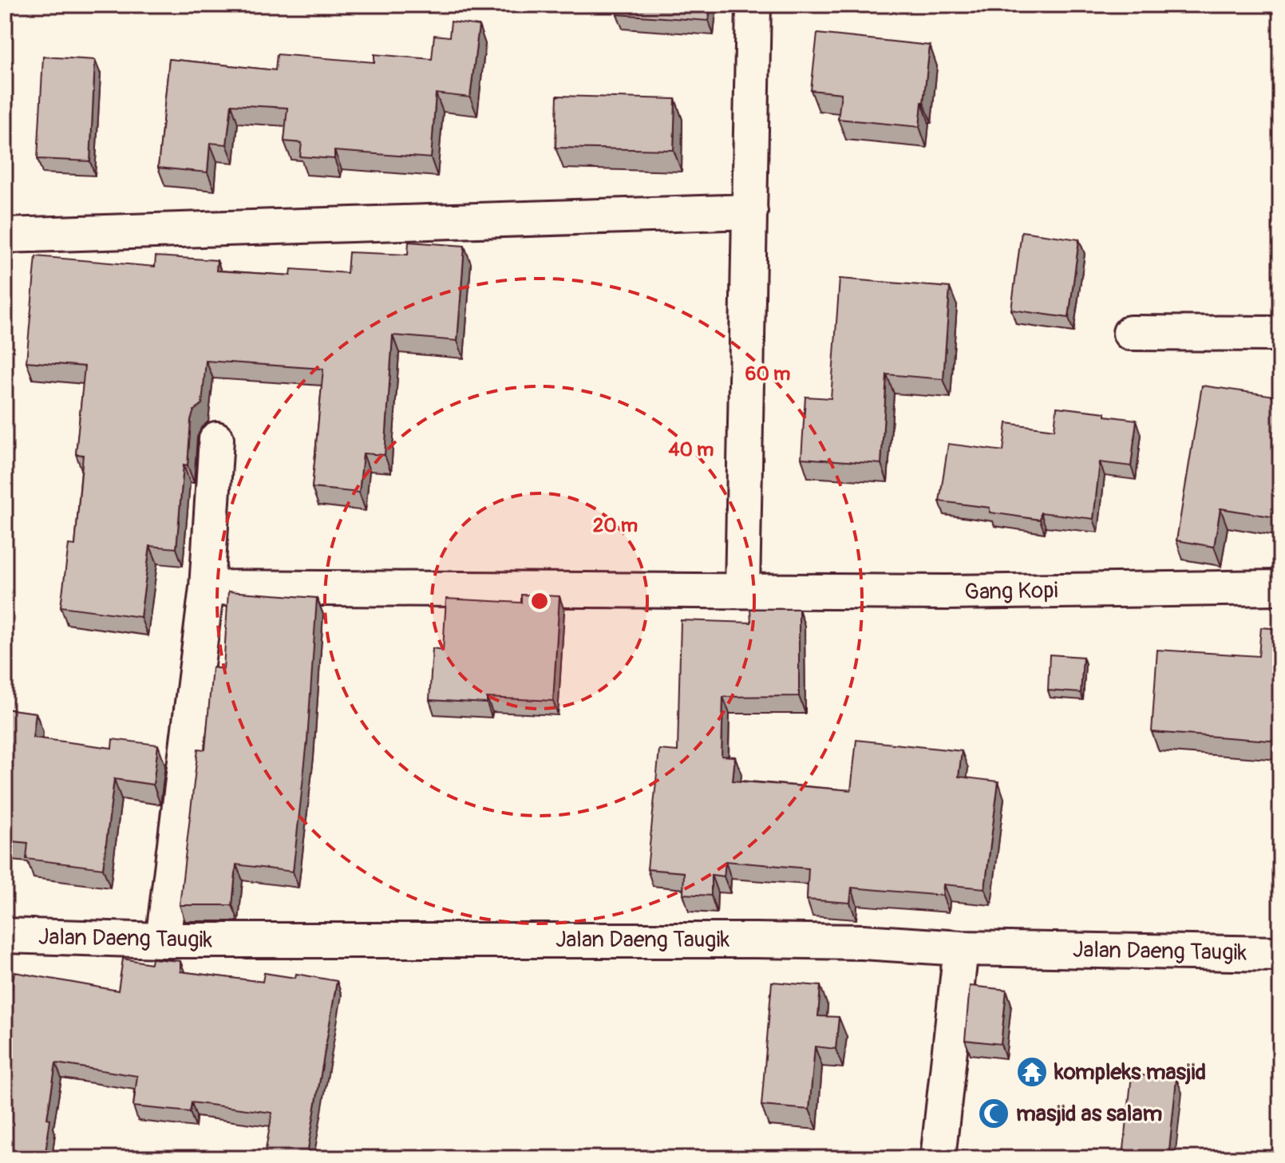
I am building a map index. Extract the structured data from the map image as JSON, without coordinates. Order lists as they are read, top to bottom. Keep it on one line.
{"streets":{"street":["Gang Kopi","Jalan Daeng Taugik"]},"places":{"temple":["kompleks masjid"],"mosque":["masjid as salam"]},"rings":["60 m","40 m","20 m"]}
